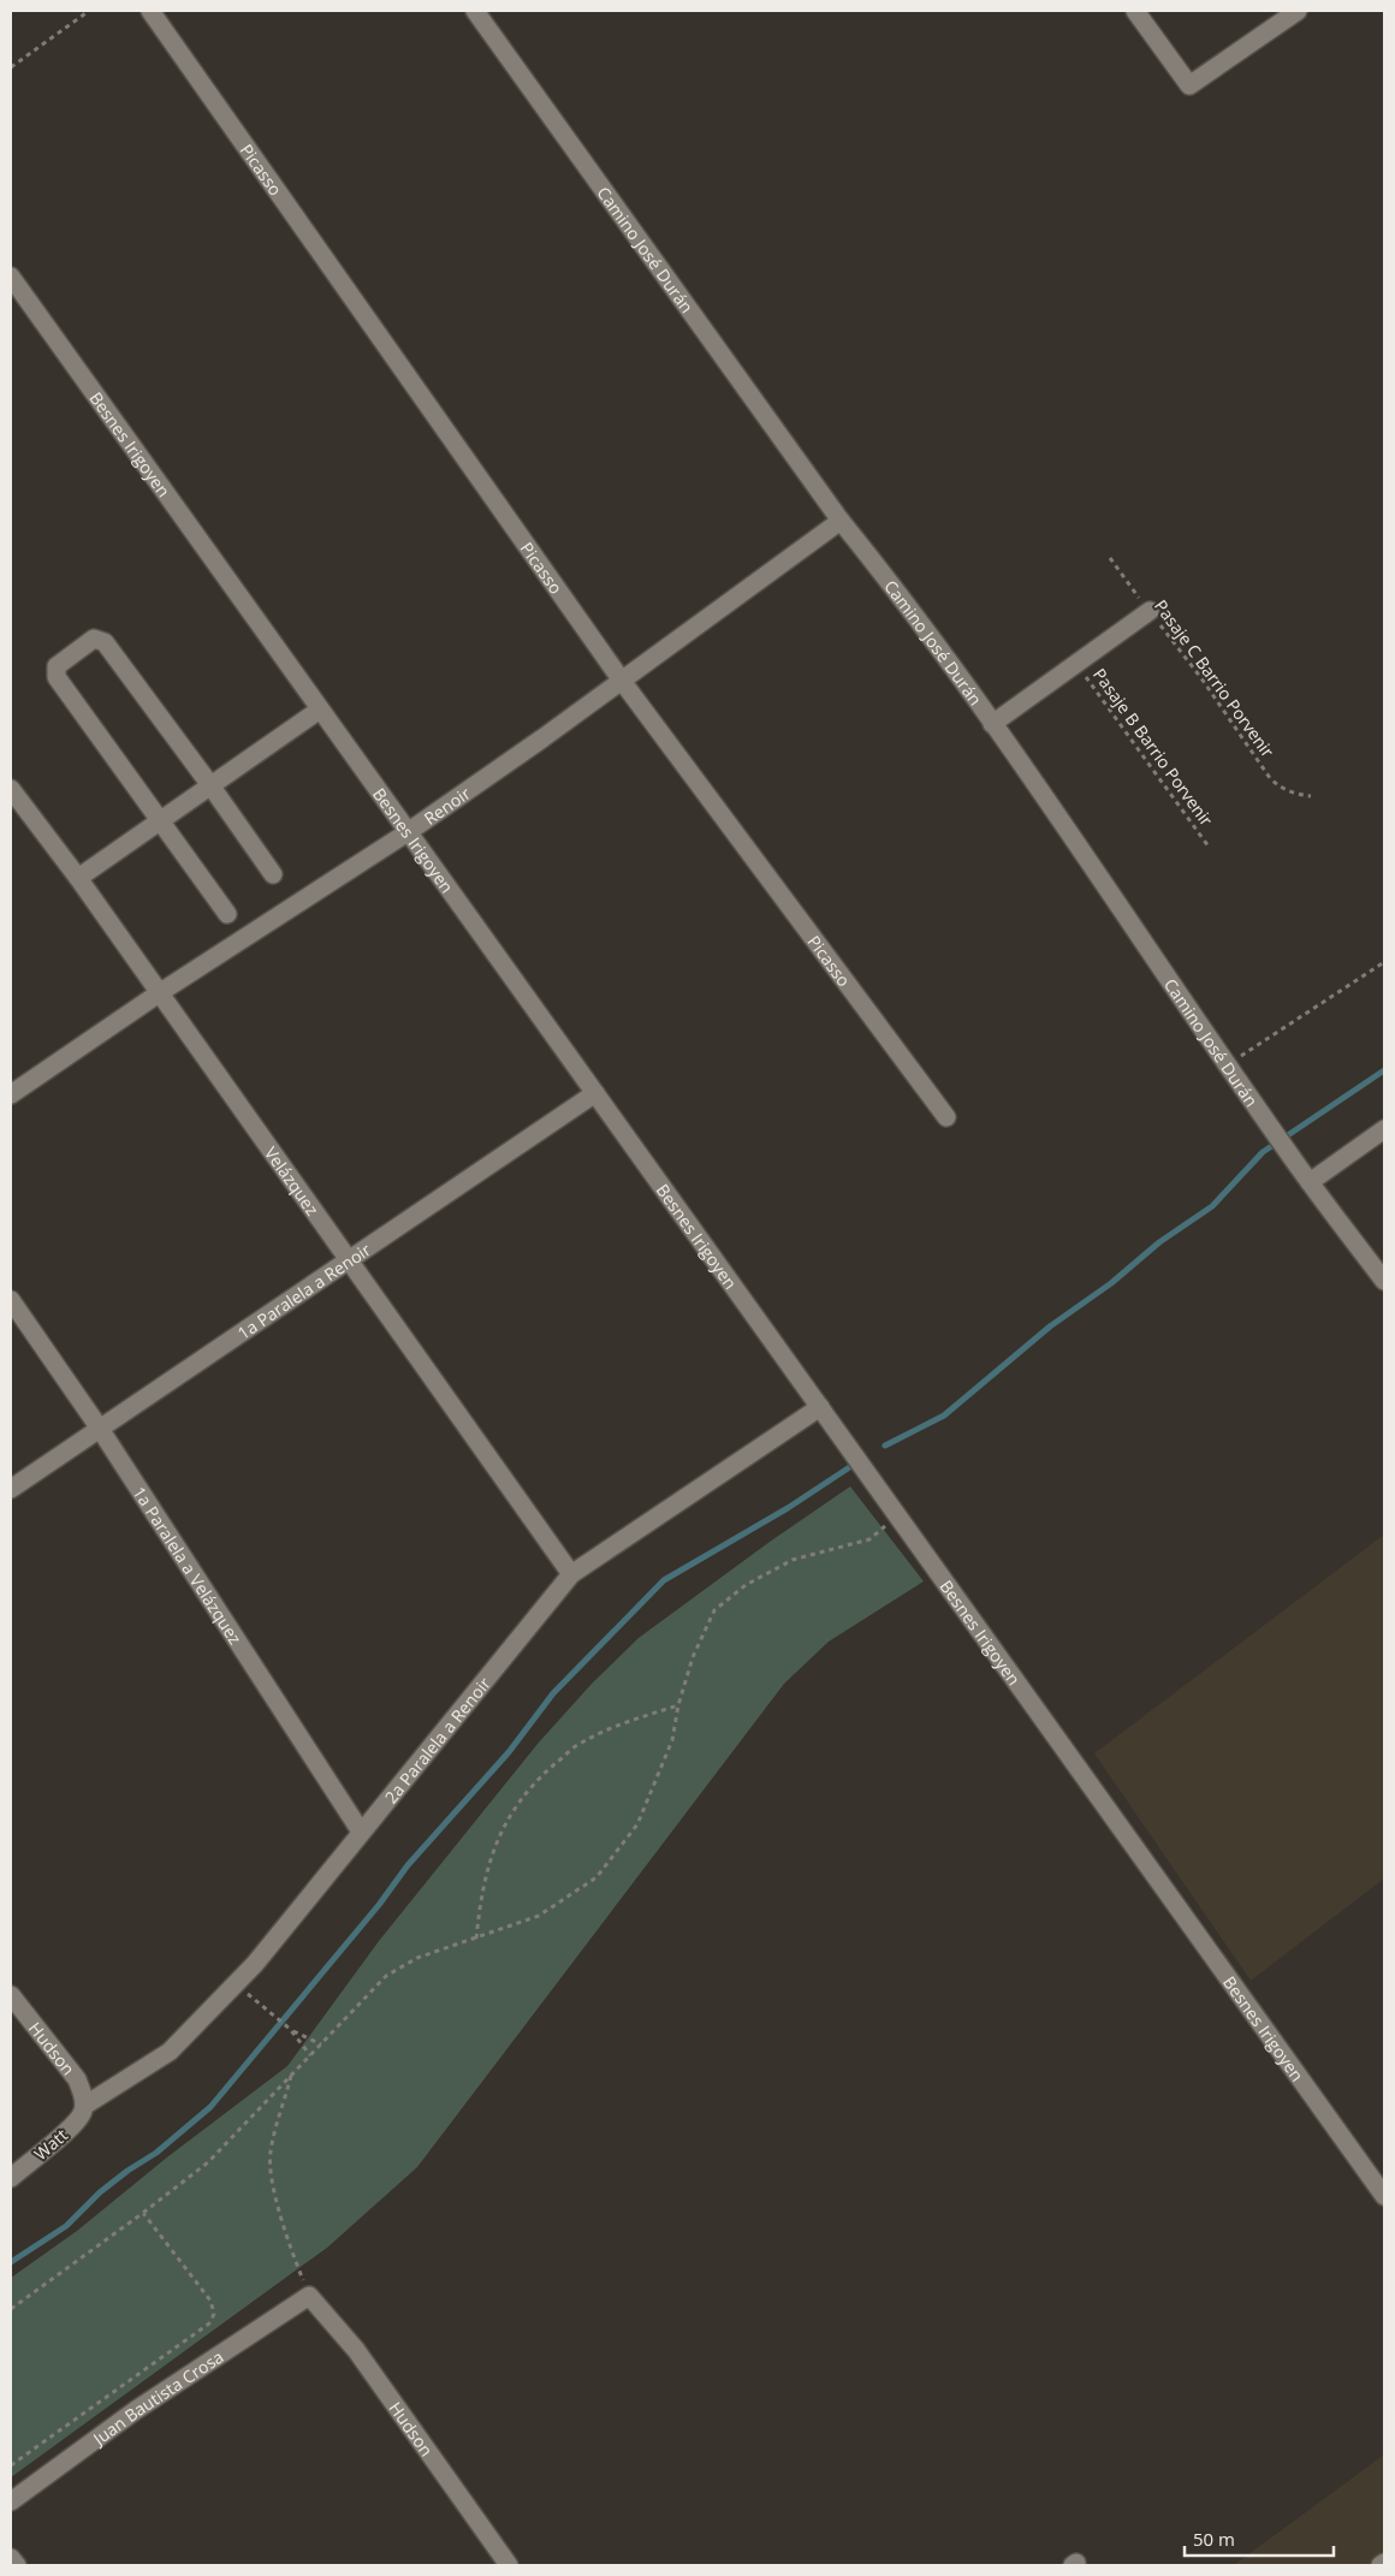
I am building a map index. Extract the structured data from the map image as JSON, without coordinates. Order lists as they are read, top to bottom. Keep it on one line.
{"streets":{"street":["Picasso","Camino José Durán","Besnes Irigoyen","Renoir","Velázquez","1a Paralela a Renoir","1a Paralela a Velázquez","2a Paralela a Renoir","Hudson","Watt","Juan Bautista Crosa"],"path":["Pasaje C Barrio Porvenir","Pasaje B Barrio Porvenir"]},"crossings":[["Picasso","Renoir"],["Camino José Durán","Renoir"],["Besnes Irigoyen","Renoir"],["Besnes Irigoyen","1a Paralela a Renoir"],["Besnes Irigoyen","2a Paralela a Renoir"],["Renoir","Velázquez"],["Velázquez","1a Paralela a Renoir"],["Velázquez","2a Paralela a Renoir"],["1a Paralela a Renoir","1a Paralela a Velázquez"],["1a Paralela a Velázquez","2a Paralela a Renoir"],["2a Paralela a Renoir","Hudson"],["2a Paralela a Renoir","Watt"],["Hudson","Watt"],["Hudson","Juan Bautista Crosa"]],"scale_bar":"50 m"}
